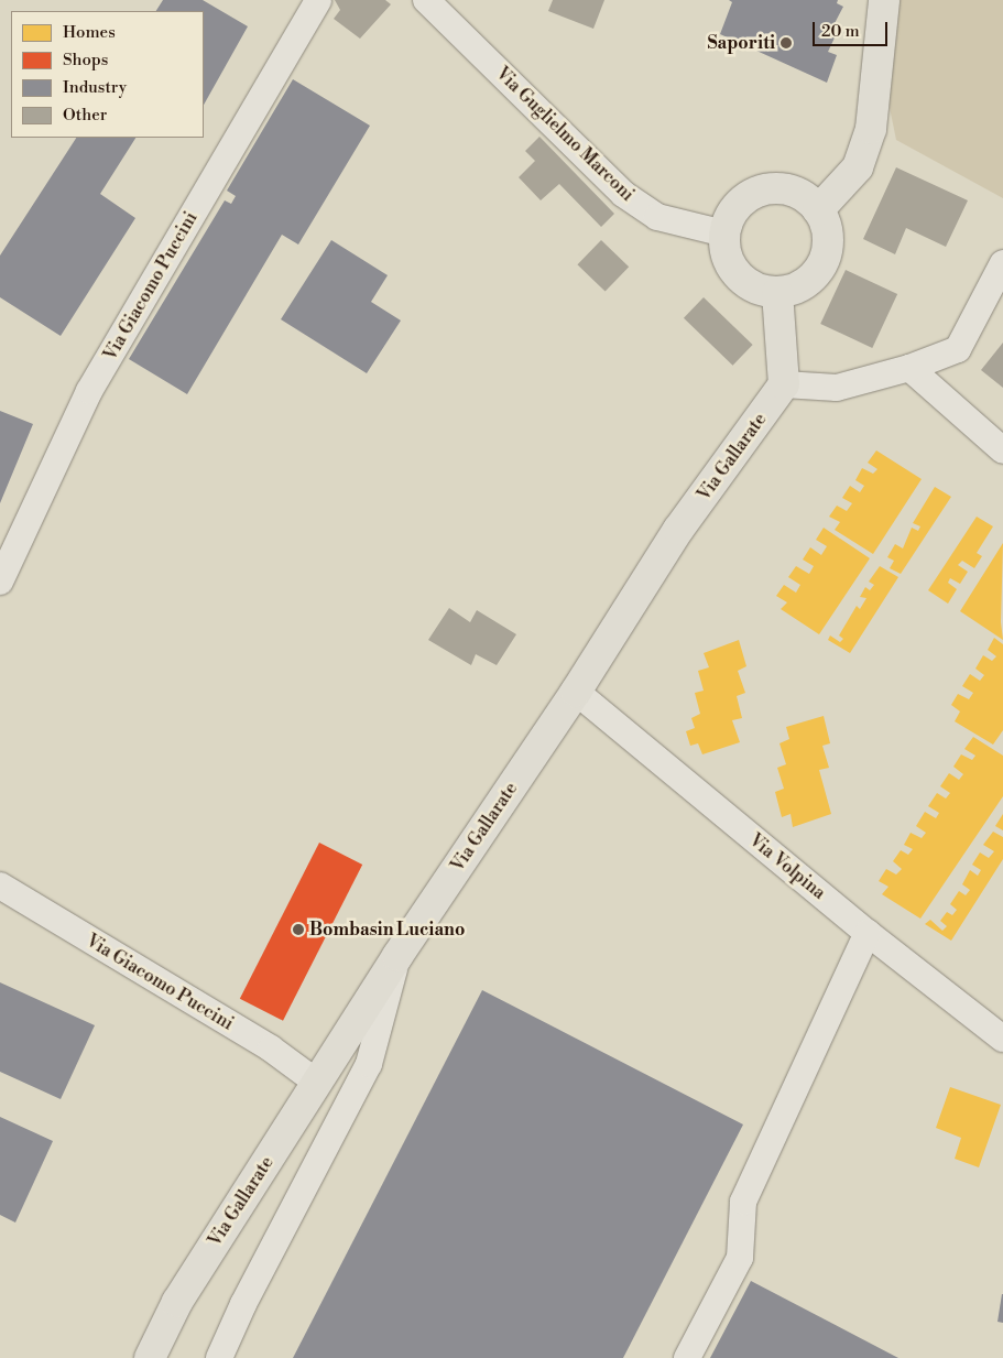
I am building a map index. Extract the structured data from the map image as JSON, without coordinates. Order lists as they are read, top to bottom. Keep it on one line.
{"streets":{"main road":["Via Gallarate"],"street":["Via Guglielmo Marconi","Via Giacomo Puccini","Via Volpina"]},"crossings":[["Via Giacomo Puccini","Via Gallarate"],["Via Gallarate","Via Volpina"]],"places":["Saporiti","Bombasin Luciano"],"legend":["Homes","Shops","Industry","Other"],"scale_bar":"20 m"}
